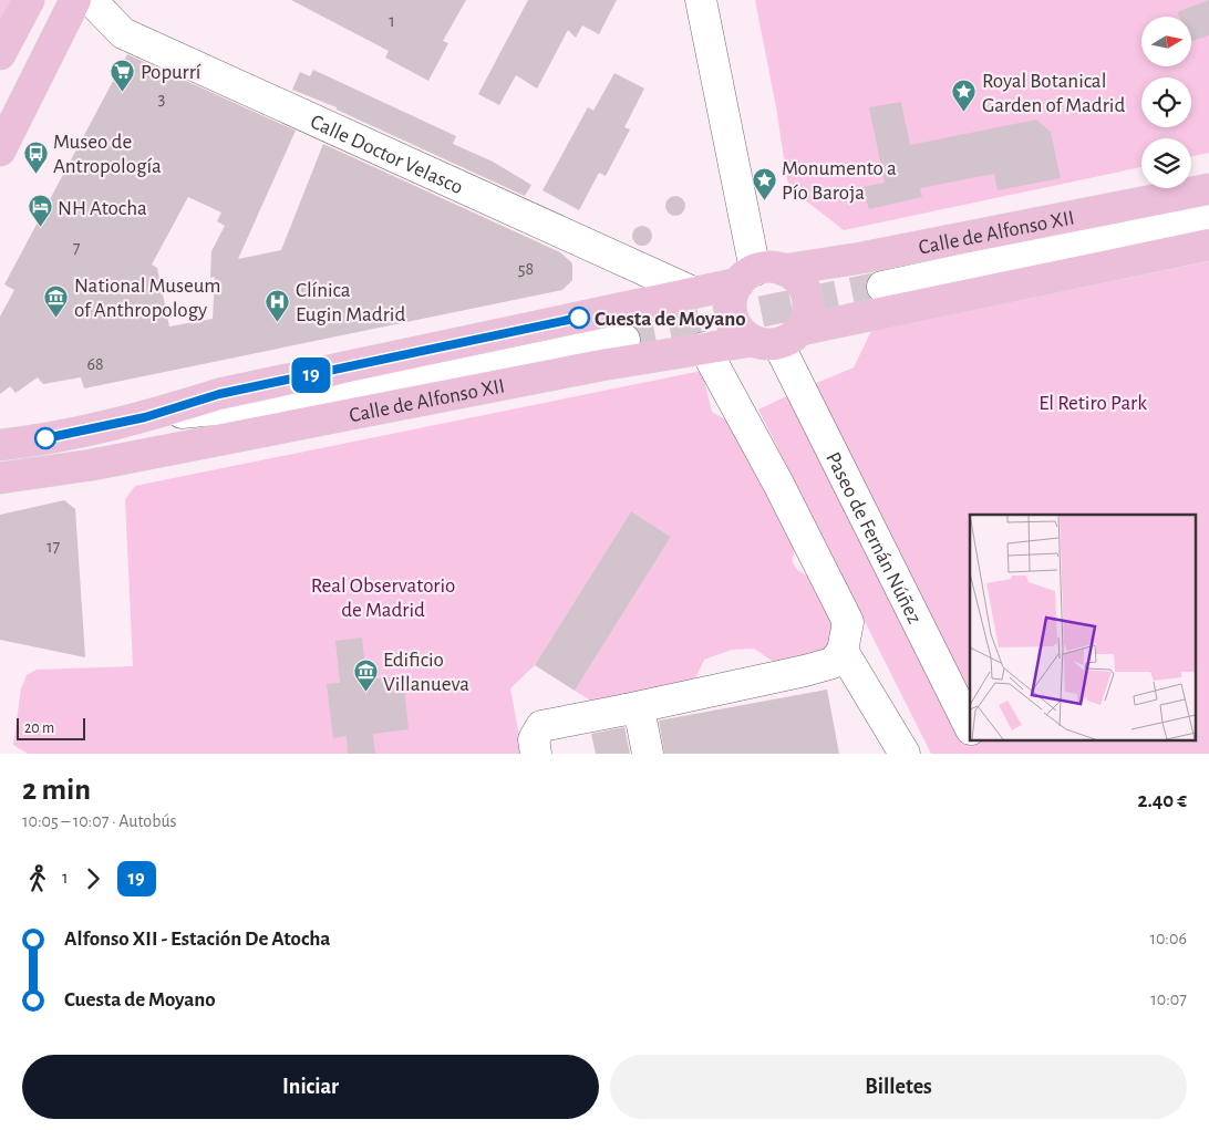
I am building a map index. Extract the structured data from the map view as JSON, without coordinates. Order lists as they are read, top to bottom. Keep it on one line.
{"streets":{"main road":["Calle de Alfonso XII"],"street":["Calle Doctor Velasco","Paseo de Fernán Núñez"]},"crossings":[["Calle Doctor Velasco","Calle de Alfonso XII"],["Calle de Alfonso XII","Paseo de Fernán Núñez"]],"parks":["El Retiro Park","Real Observatorio de Madrid"],"places":{"supermarket":["Popurrí"],"place":["Royal Botanical Garden of Madrid","Monumento a Pío Baroja"],"bus stop":["Museo de Antropología"],"hotel":["NH Atocha"],"other":["Cuesta de Moyano"],"museum":["National Museum of Anthropology","Edificio Villanueva"],"hospital":["Clínica Eugin Madrid"]},"lines":["bus line 19"],"house_numbers":["1","3","7","58","68","17"],"scale_bar":"20 m","north":"right","page":{"on_map":"19","scale":"20 m","heading":["2 min","10:05 – 10:07 · Autobús","2.40 €"],"legs":["1","19"],"list":[{"name":"Alfonso XII - Estación De Atocha","value":"10:06"},{"name":"Cuesta de Moyano","value":"10:07"}],"buttons":["Iniciar","Billetes"]}}
